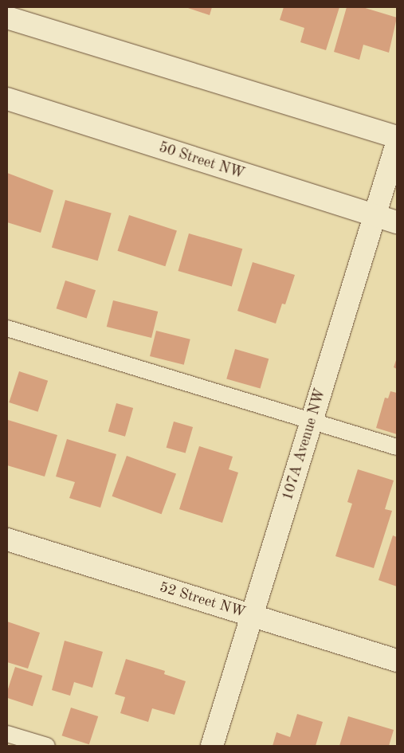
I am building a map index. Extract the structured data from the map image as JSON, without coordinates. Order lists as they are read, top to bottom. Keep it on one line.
{"streets":{"street":["50 Street NW","107A Avenue NW","52 Street NW"]},"crossings":[["50 Street NW","107A Avenue NW"],["107A Avenue NW","52 Street NW"]]}
